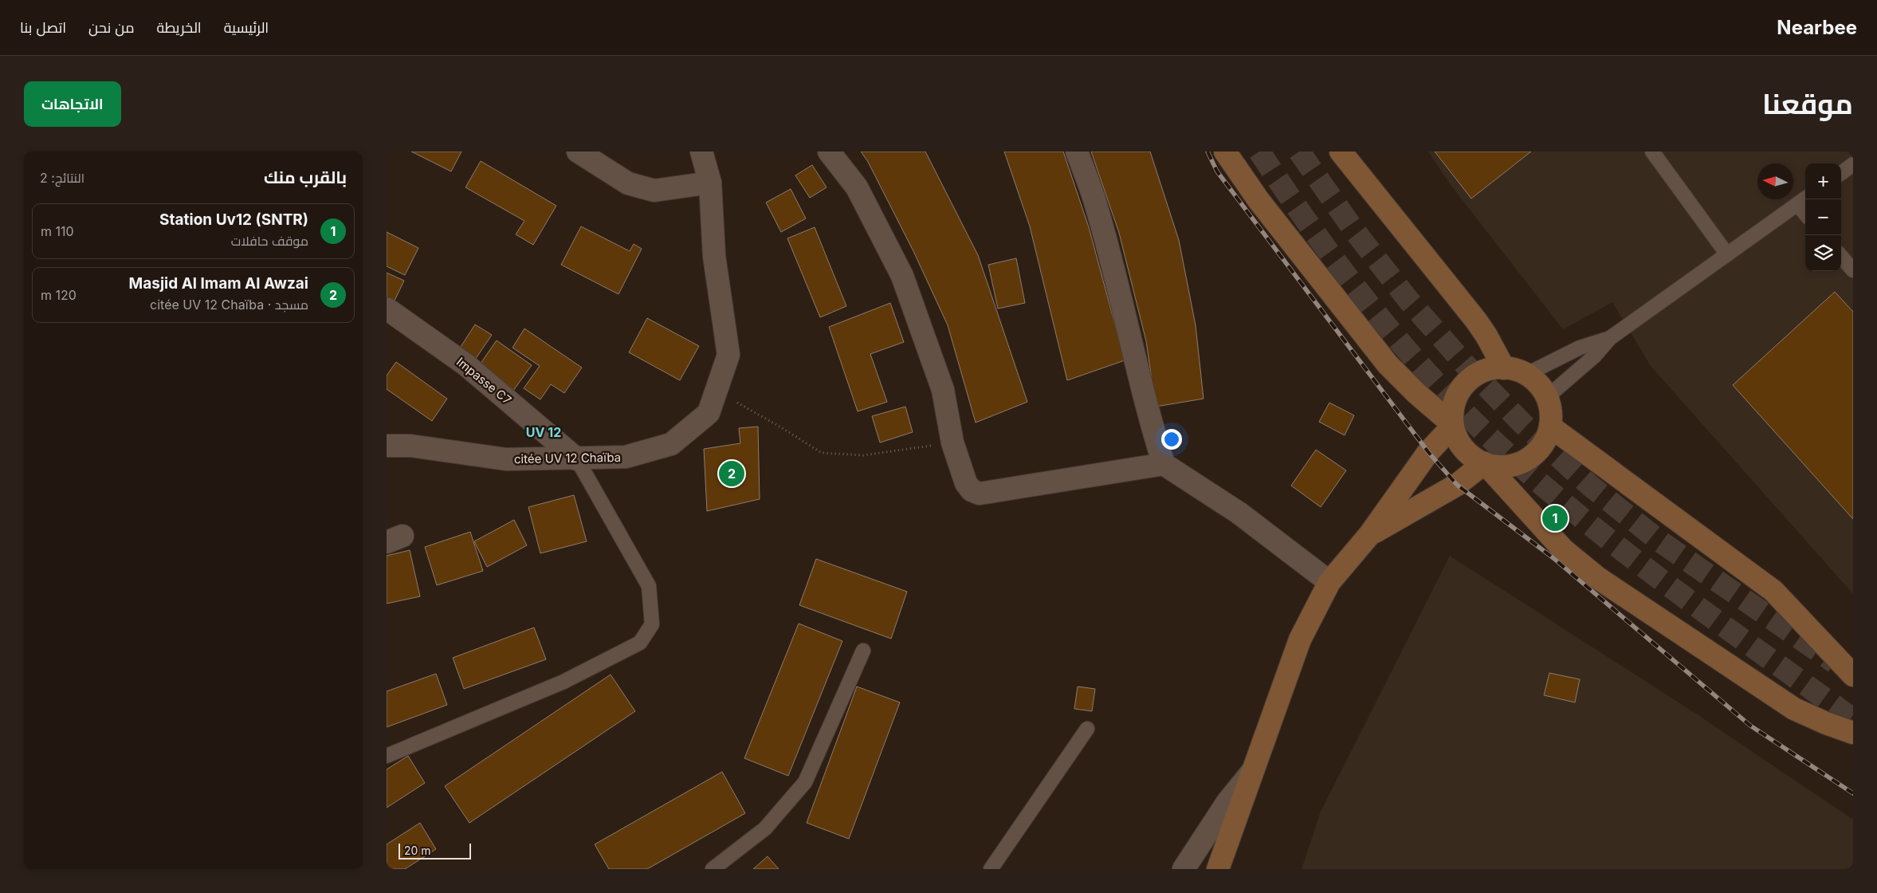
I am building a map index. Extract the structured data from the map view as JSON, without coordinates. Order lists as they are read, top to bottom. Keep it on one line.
{"streets":{"street":["Impasse C7","citée UV 12 Chaïba"]},"crossings":[["Impasse C7","citée UV 12 Chaïba"]],"districts":["UV 12"],"scale_bar":"20 m","north":"left","page":{"header":"Nearbee","nav":["الرئيسية","الخريطة","من نحن","اتصل بنا"],"title":"موقعنا","buttons":"الاتجاهات","heading":["بالقرب منك","النتائج: 2"],"map_buttons":["+","−"],"list":[{"mark":"1","name":"Station Uv12 (SNTR)","note":"موقف حافلات","value":"110 m"},{"mark":"2","name":"Masjid Al Imam Al Awzai","note":"مسجد · citée UV 12 Chaïba","value":"120 m"}],"pins":["2","1"],"scale":"20 m"}}
